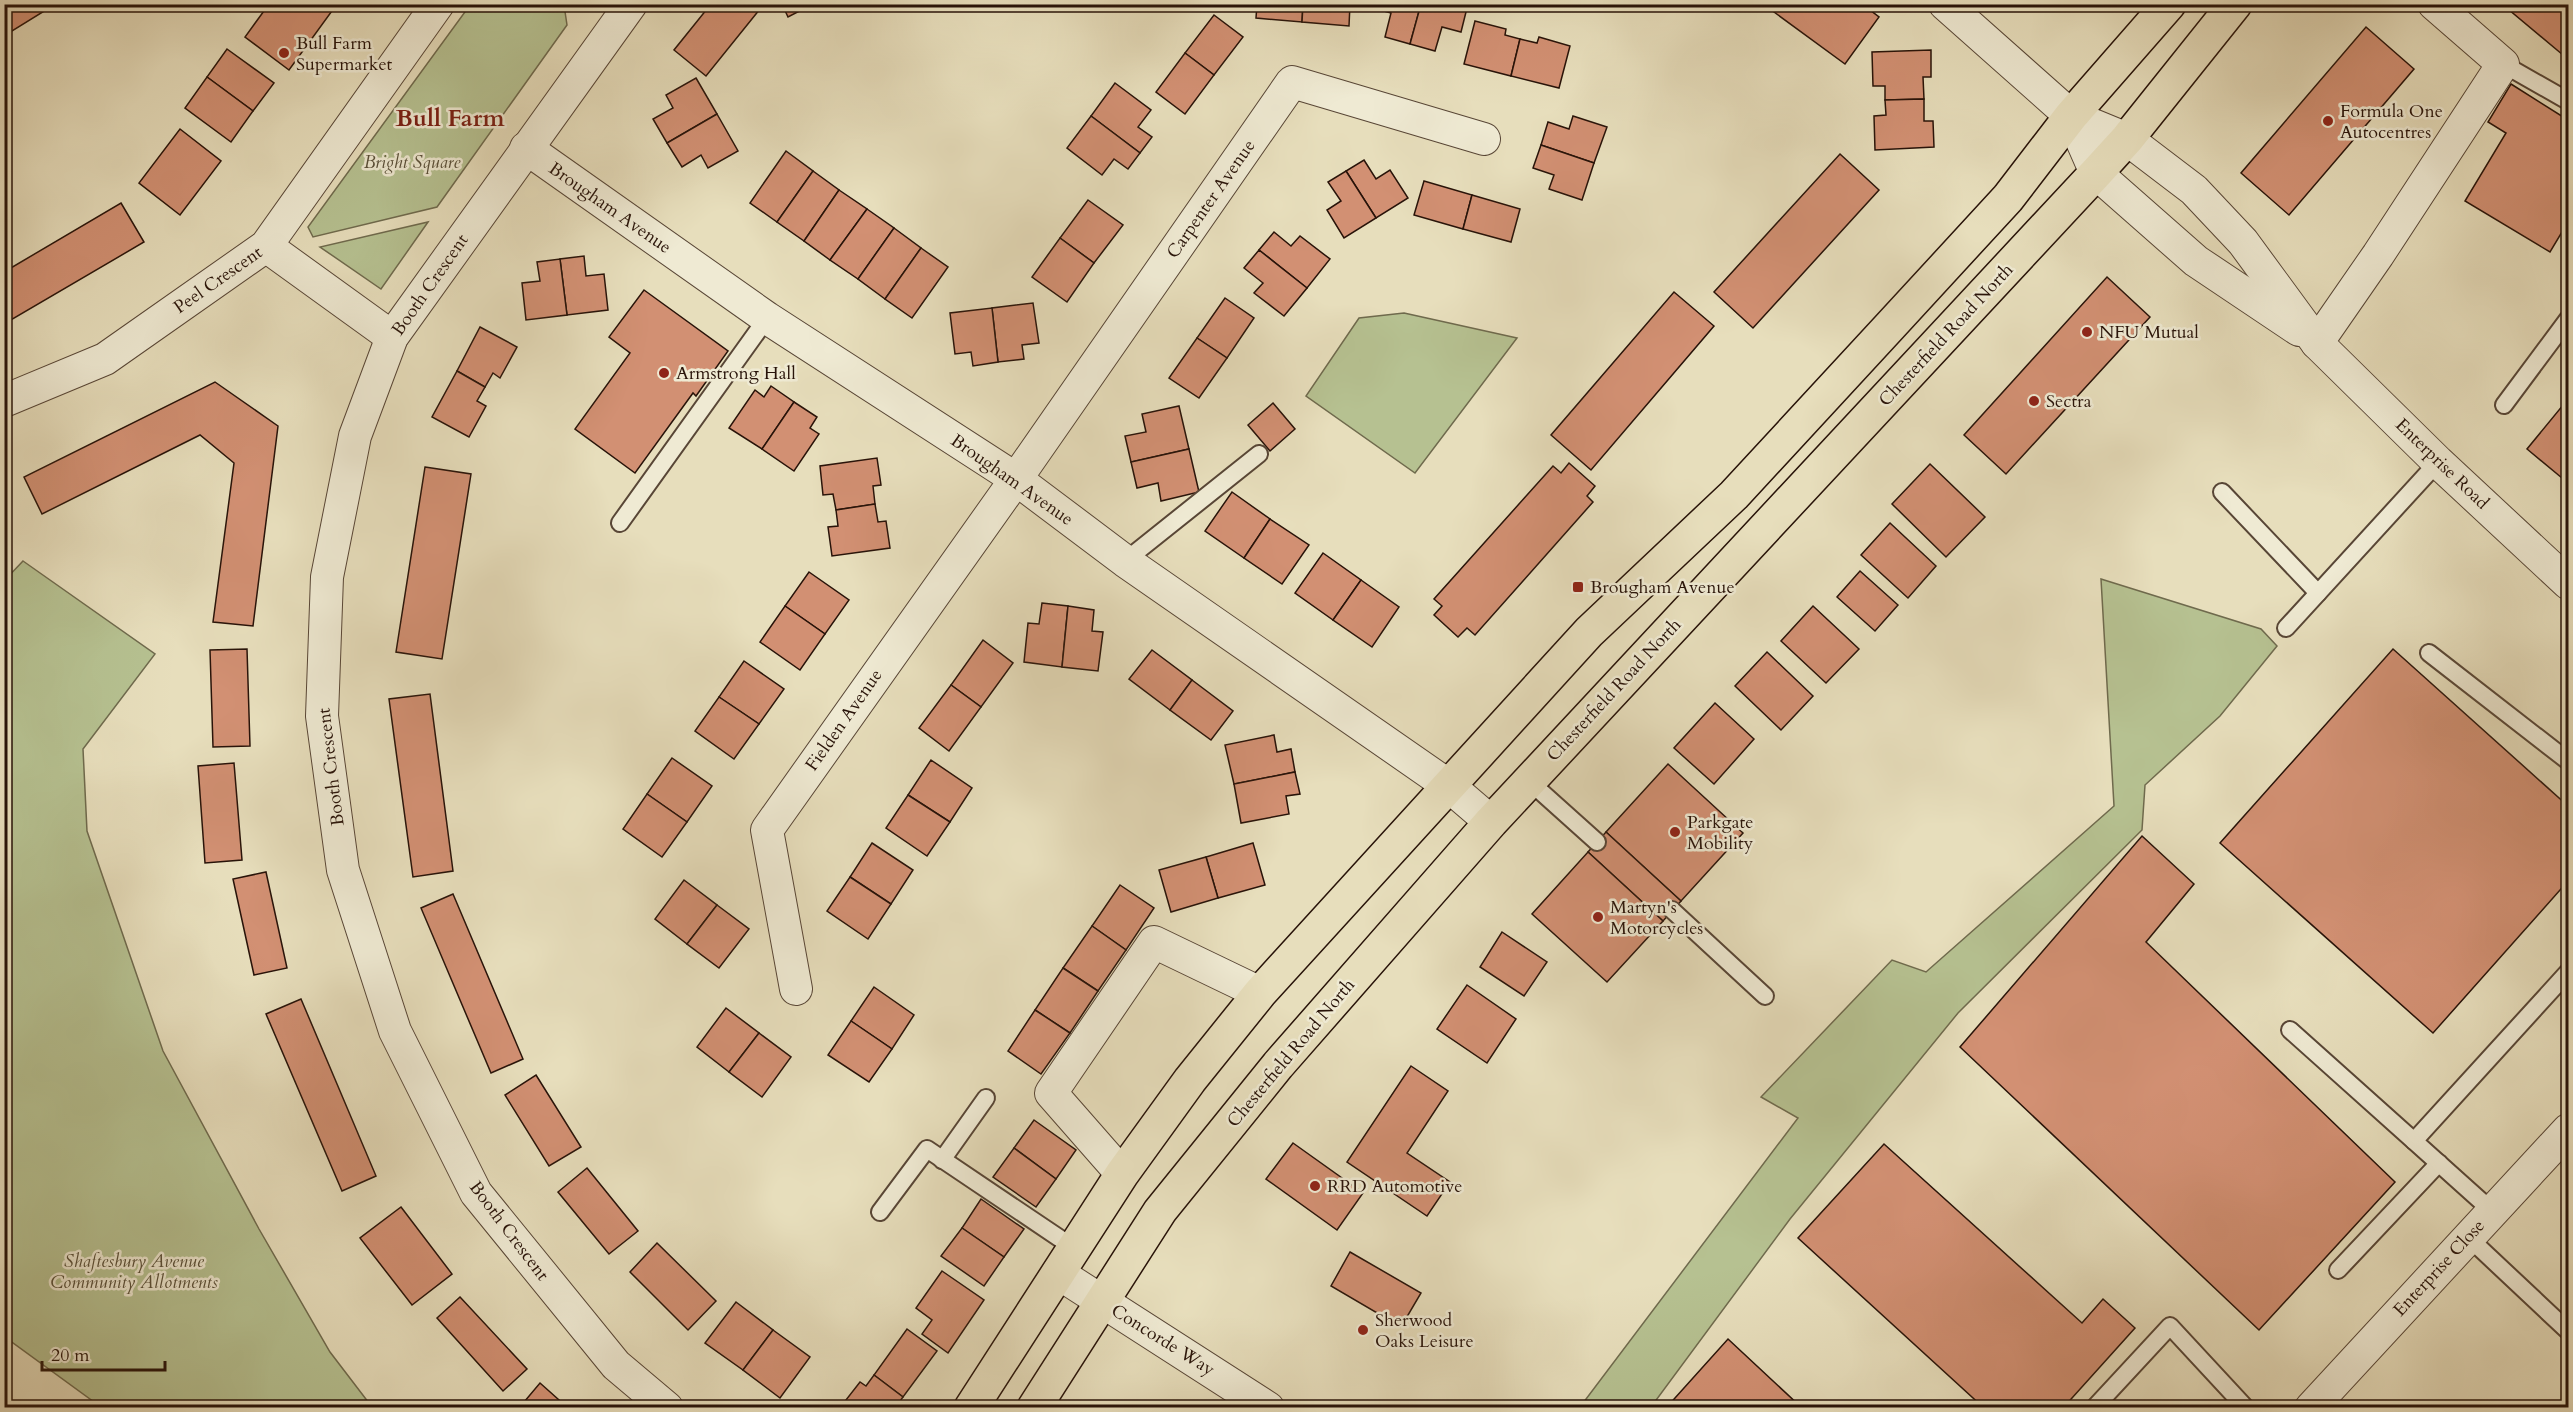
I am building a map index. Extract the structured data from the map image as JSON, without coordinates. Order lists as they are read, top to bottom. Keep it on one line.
{"streets":{"main road":["Chesterfield Road North"],"street":["Carpenter Avenue","Brougham Avenue","Peel Crescent","Booth Crescent","Enterprise Road","Fielden Avenue","Enterprise Close","Concorde Way"]},"crossings":[["Carpenter Avenue","Brougham Avenue"],["Carpenter Avenue","Fielden Avenue"],["Brougham Avenue","Booth Crescent"],["Brougham Avenue","Chesterfield Road North"],["Brougham Avenue","Fielden Avenue"],["Chesterfield Road North","Enterprise Road"],["Chesterfield Road North","Concorde Way"]],"districts":["Bull Farm"],"parks":["Bright Square","Shaftesbury Avenue Community Allotments"],"places":{"other":["Bull Farm Supermarket","Formula One Autocentres","NFU Mutual","Armstrong Hall","Sectra","Parkgate Mobility","Martyn's Motorcycles","RRD Automotive","Sherwood Oaks Leisure"],"transit":["Brougham Avenue"]},"scale_bar":"20 m"}
